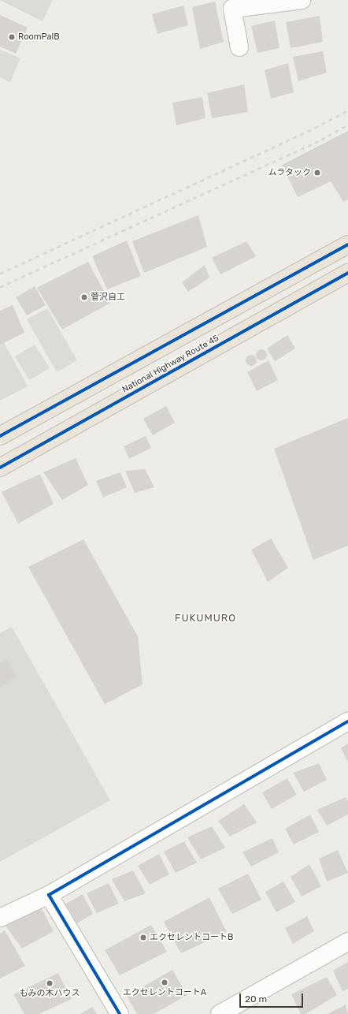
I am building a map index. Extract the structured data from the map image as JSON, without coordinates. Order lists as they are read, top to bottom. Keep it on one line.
{"streets":{"highway":["National Highway Route 45"]},"districts":["FUKUMURO"],"places":["RoomPalB","ムラタック","菅沢自工","エクセレントコートB","エクセレントコートA","もみの木ハウス"],"scale_bar":"20 m"}
